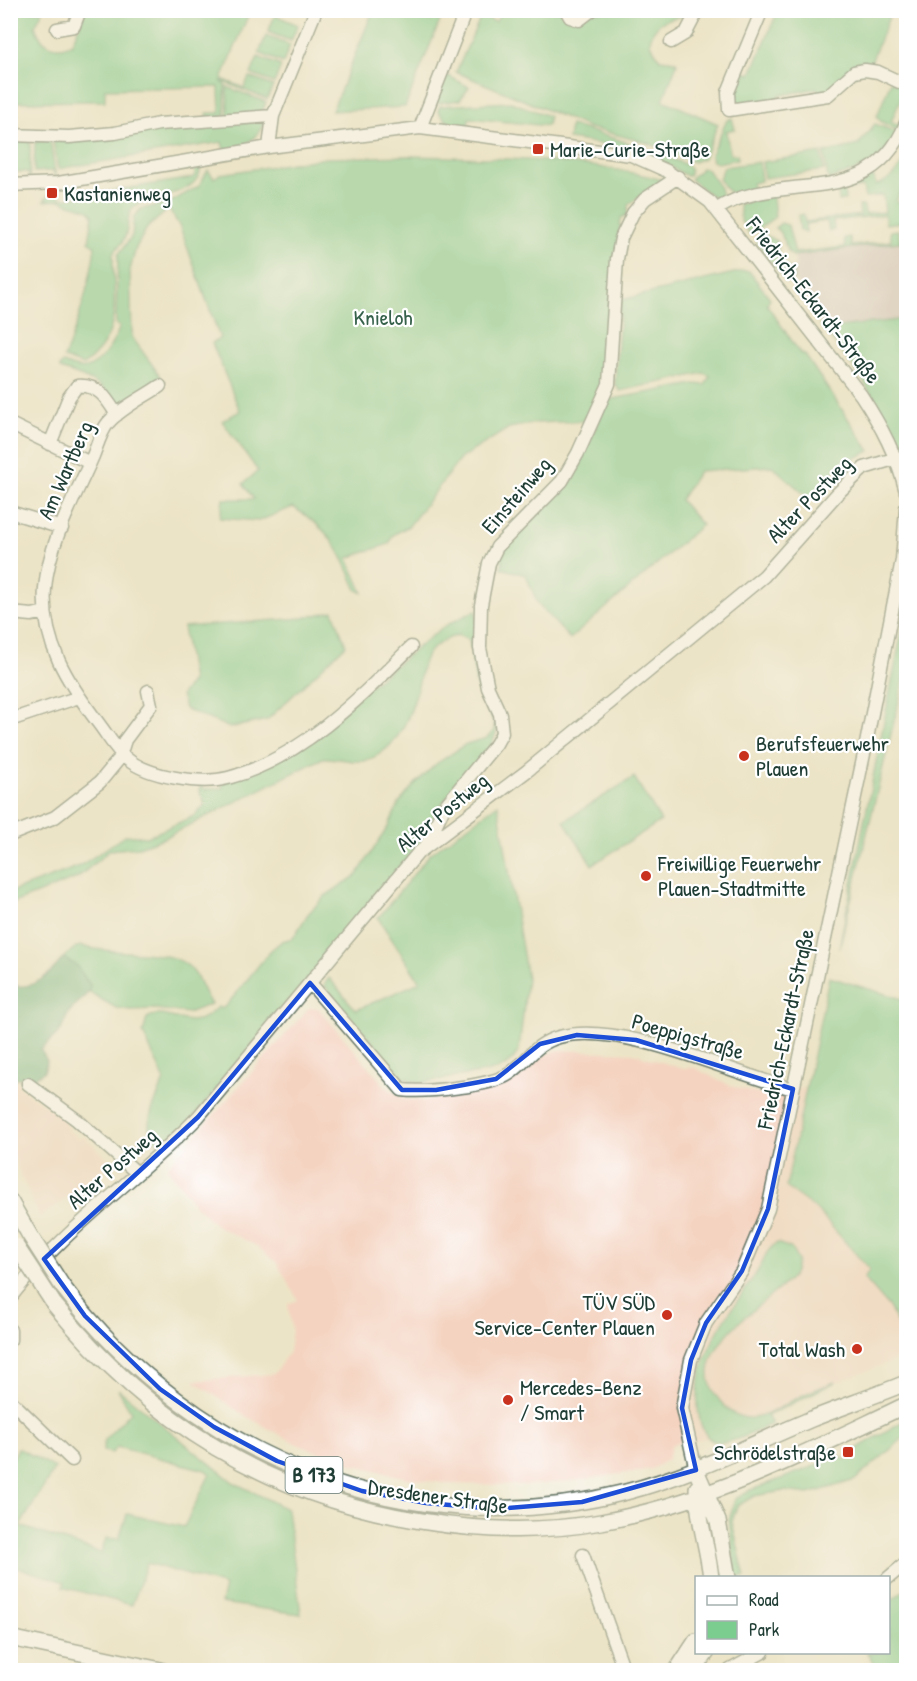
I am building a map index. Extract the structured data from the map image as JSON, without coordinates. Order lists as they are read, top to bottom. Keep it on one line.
{"streets":{"main road":["B 173","Dresdener Straße"],"street":["Friedrich-Eckardt-Straße","Am Wartberg","Einsteinweg","Alter Postweg","Poeppigstraße"]},"crossings":[["Friedrich-Eckardt-Straße","Alter Postweg"],["Friedrich-Eckardt-Straße","Poeppigstraße"],["Friedrich-Eckardt-Straße","B 173"],["Einsteinweg","Alter Postweg"],["Alter Postweg","Poeppigstraße"]],"parks":["Knieloh"],"places":{"transit":["Marie-Curie-Straße","Kastanienweg","Schrödelstraße"],"other":["Berufsfeuerwehr Plauen","Freiwillige Feuerwehr Plauen-Stadtmitte","TÜV SÜD Service-Center Plauen","Total Wash","Mercedes-Benz / Smart"]},"legend":["Road","Park"]}
